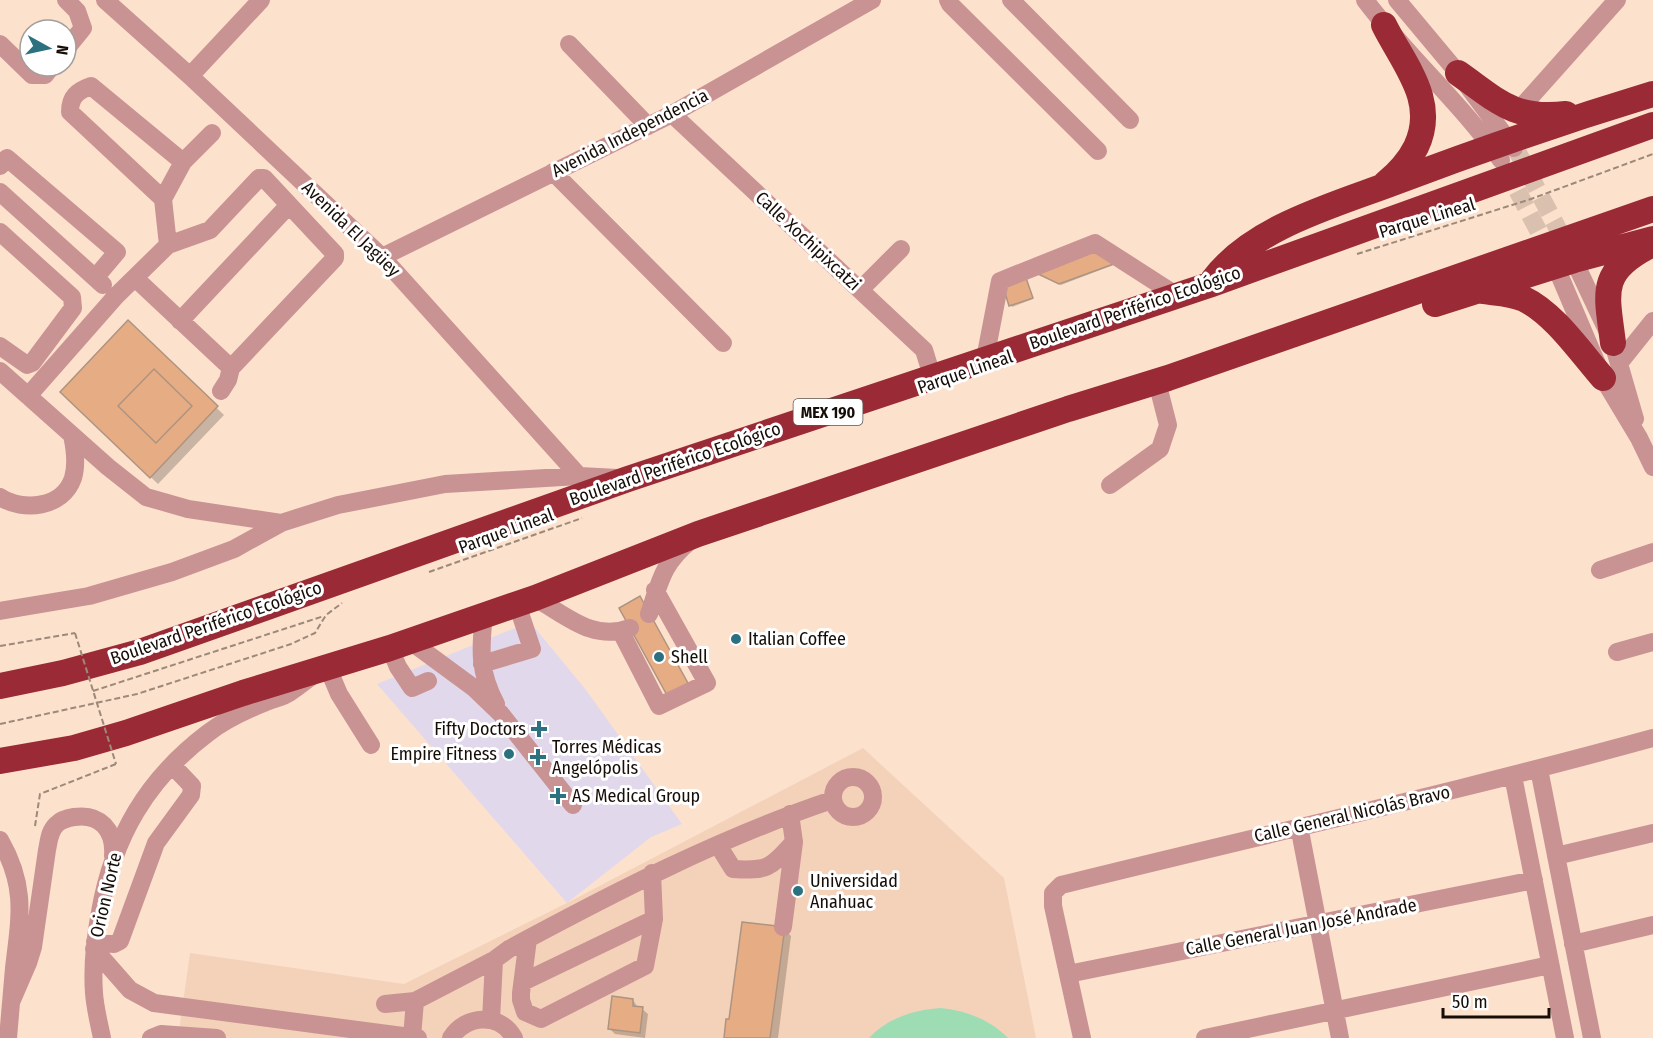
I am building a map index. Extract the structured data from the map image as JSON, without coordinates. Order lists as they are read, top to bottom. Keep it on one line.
{"streets":{"highway":["Boulevard Periférico Ecológico","MEX 190"],"street":["Avenida Independencia","Avenida El Jagüey","Calle Xochipixcatzi","Calle General Nicolás Bravo","Orion Norte","Calle General Juan José Andrade"],"path":["Parque Lineal"]},"crossings":[["Avenida Independencia","Avenida El Jagüey"],["Avenida Independencia","Calle Xochipixcatzi"],["Calle Xochipixcatzi","Boulevard Periférico Ecológico"],["Calle General Nicolás Bravo","Calle General Juan José Andrade"]],"places":{"other":["Italian Coffee","Shell","Empire Fitness","Universidad Anahuac"],"health":["Fifty Doctors","Torres Médicas Angelópolis","AS Medical Group"]},"scale_bar":"50 m","north":"right"}
